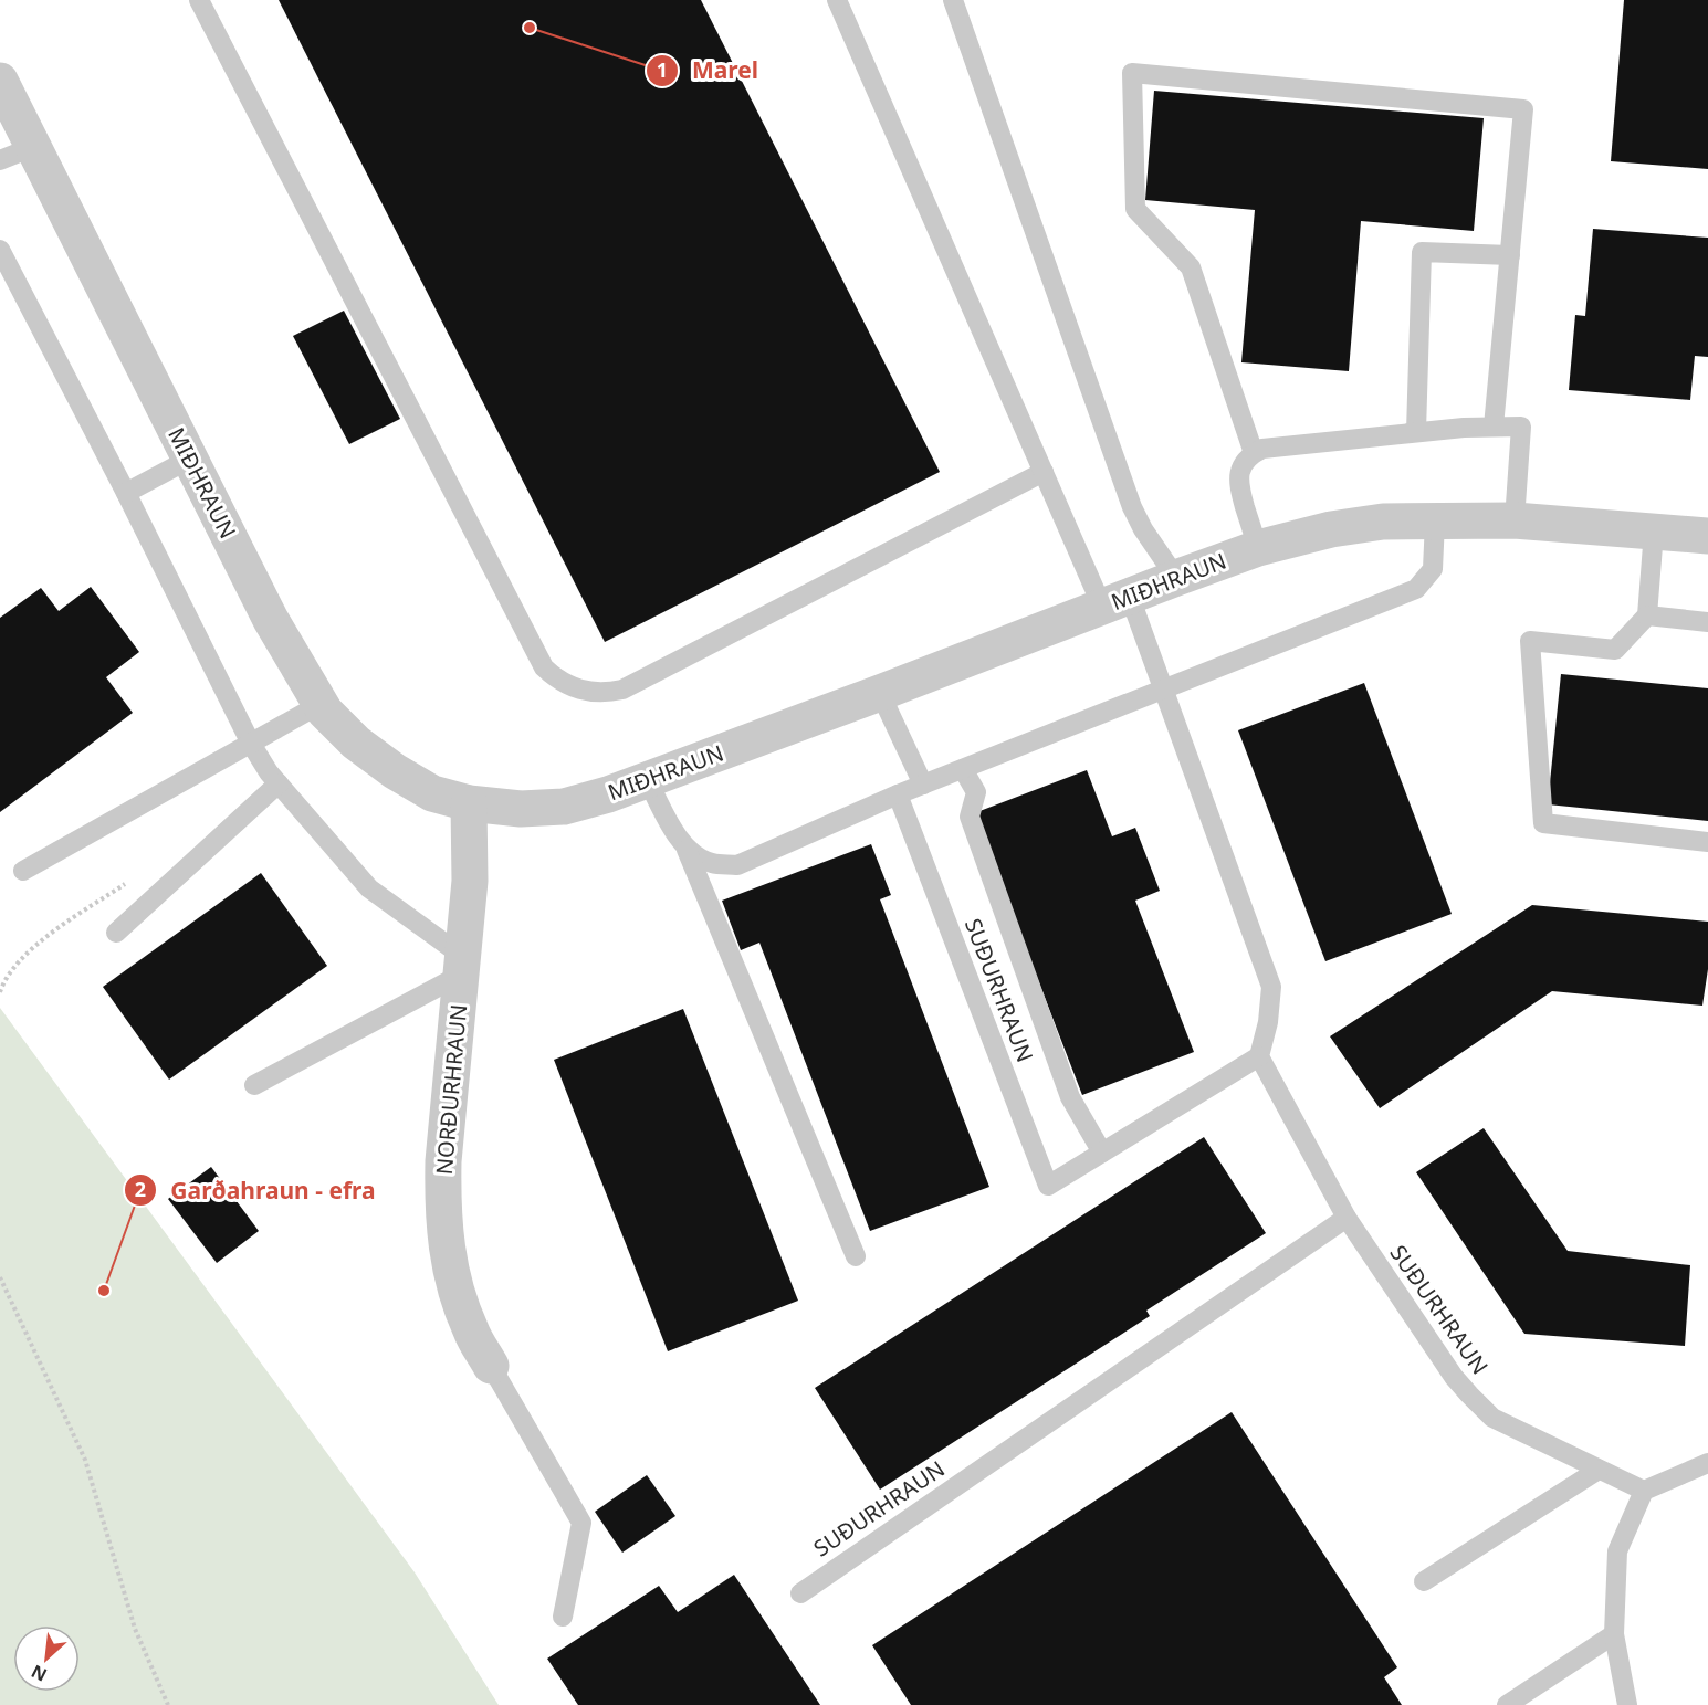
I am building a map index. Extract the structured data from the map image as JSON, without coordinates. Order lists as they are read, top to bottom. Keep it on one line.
{"streets":{"street":["MIÐHRAUN","NORÐURHRAUN"],"lane":["SUÐURHRAUN"]},"crossings":[["MIÐHRAUN","NORÐURHRAUN"]],"places":["Marel","Garðahraun - efra"],"north":"bottom left"}
